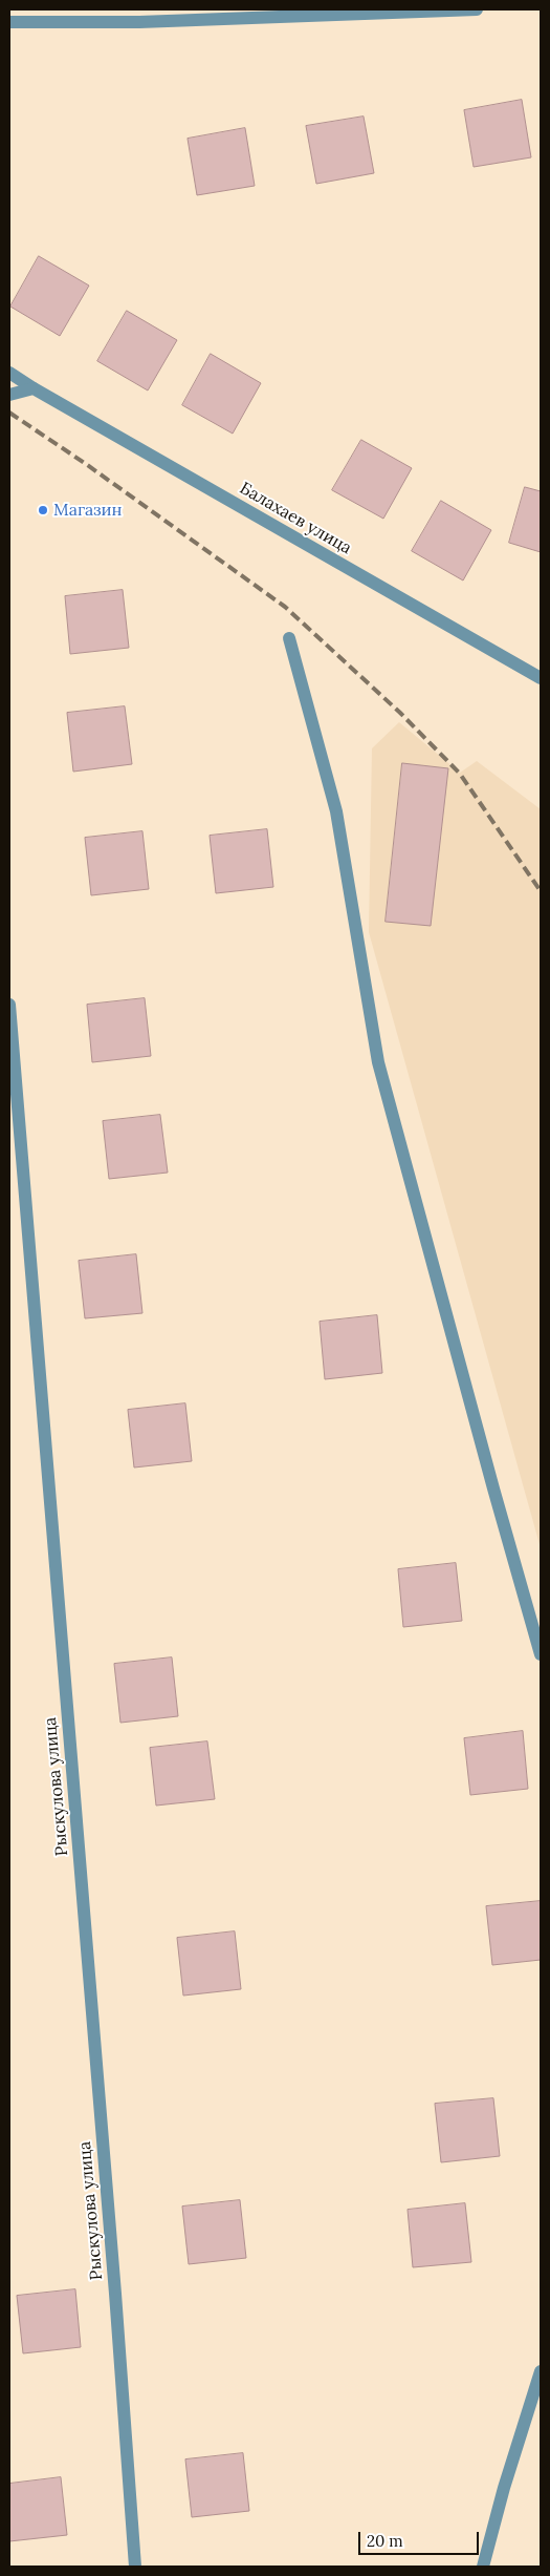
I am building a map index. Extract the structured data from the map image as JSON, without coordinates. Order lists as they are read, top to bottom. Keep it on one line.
{"streets":{"street":["Балахаев улица","Рыскулова улица"]},"places":["Магазин"],"scale_bar":"20 m"}
